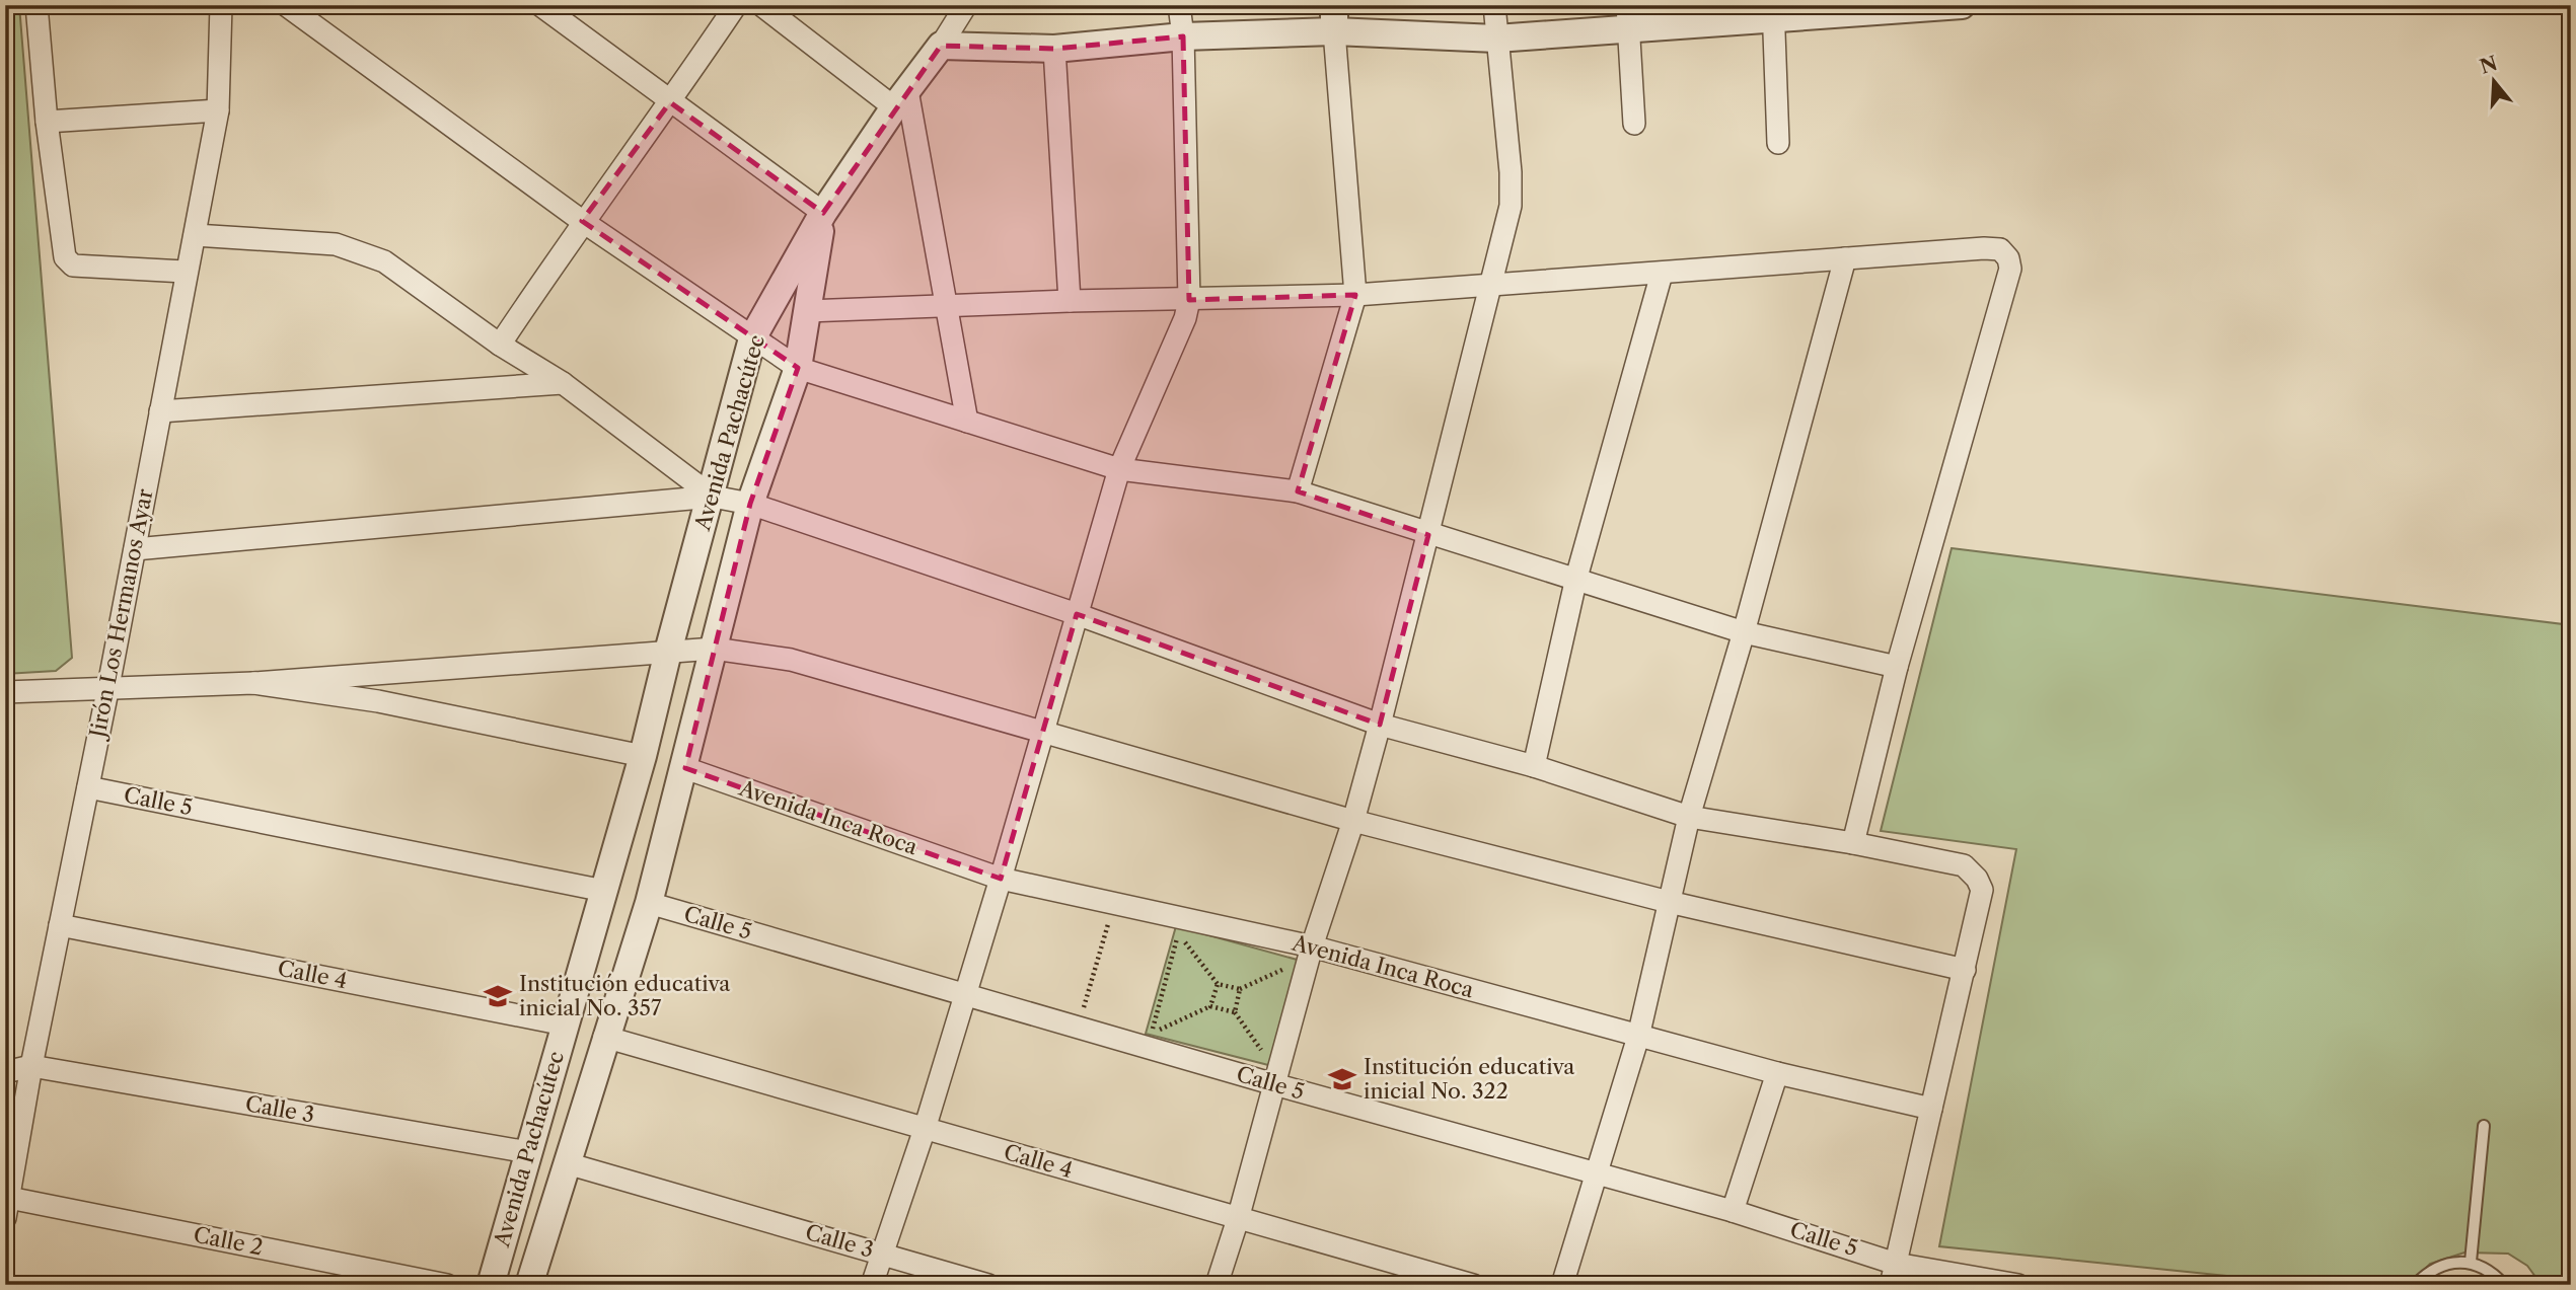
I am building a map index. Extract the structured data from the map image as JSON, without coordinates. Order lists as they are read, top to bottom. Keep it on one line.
{"streets":{"street":["Avenida Pachacútec","Jirón Los Hermanos Ayar","Calle 5","Avenida Inca Roca","Calle 4","Calle 3","Calle 2"]},"crossings":[["Avenida Pachacútec","Calle 5"],["Avenida Pachacútec","Avenida Inca Roca"],["Avenida Pachacútec","Calle 4"],["Avenida Pachacútec","Calle 3"],["Jirón Los Hermanos Ayar","Calle 5"],["Jirón Los Hermanos Ayar","Calle 4"],["Jirón Los Hermanos Ayar","Calle 3"],["Jirón Los Hermanos Ayar","Calle 2"]],"places":{"school or university":["Institución educativa inicial No. 357","Institución educativa inicial No. 322"]},"north":"top"}
